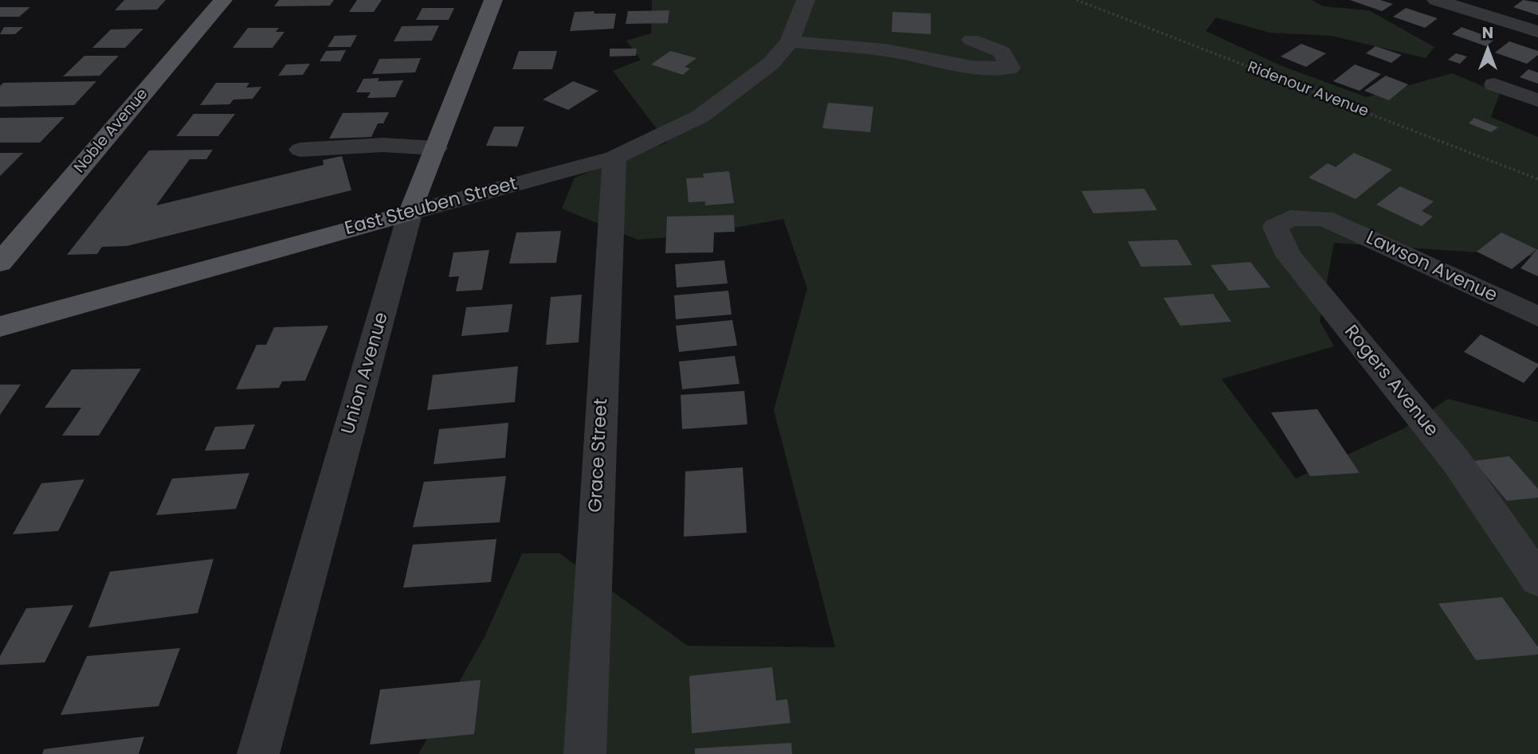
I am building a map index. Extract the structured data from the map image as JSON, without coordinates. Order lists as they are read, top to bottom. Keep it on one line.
{"streets":{"main road":["Noble Avenue","East Steuben Street","Union Avenue"],"street":["Lawson Avenue","Rogers Avenue","Grace Street"],"path":["Ridenour Avenue"]},"crossings":[["East Steuben Street","Union Avenue"],["East Steuben Street","Grace Street"],["Lawson Avenue","Rogers Avenue"]],"north":"top"}
